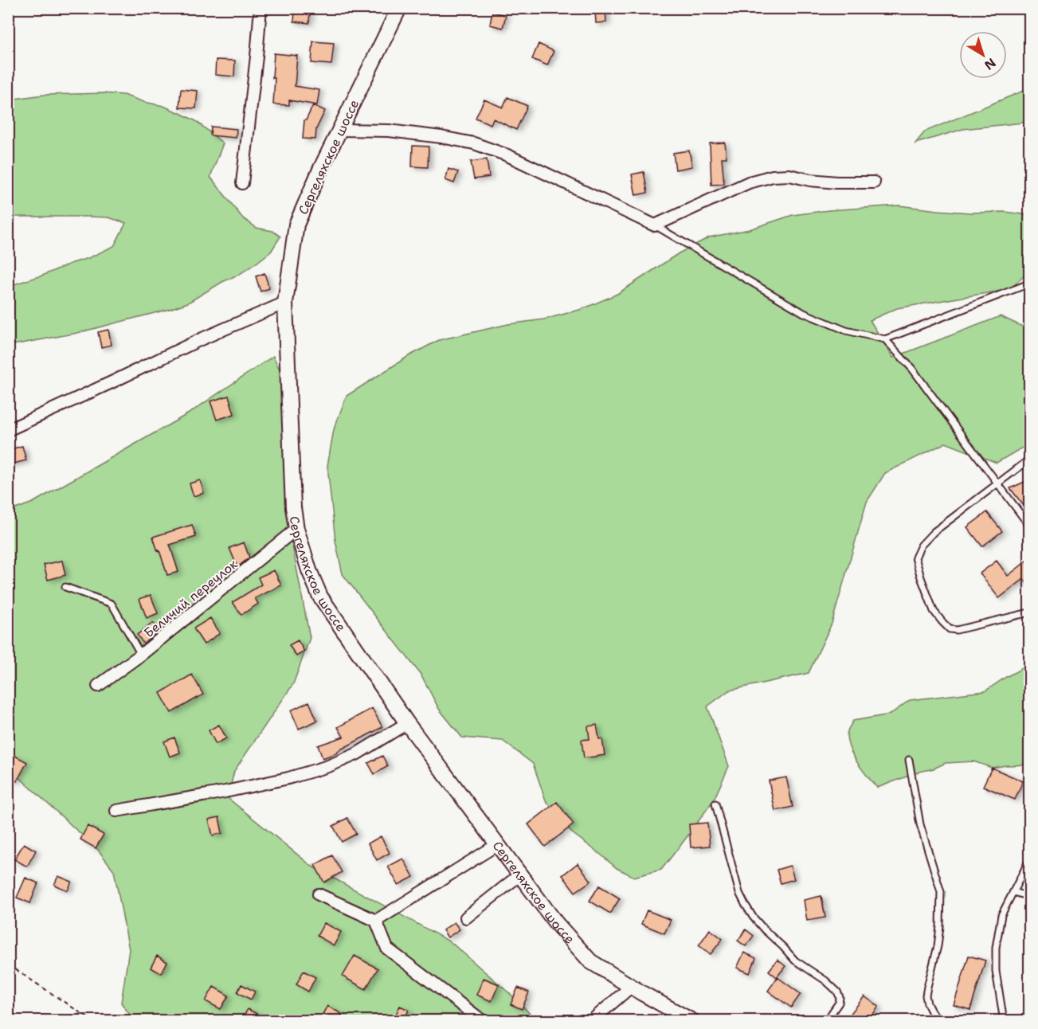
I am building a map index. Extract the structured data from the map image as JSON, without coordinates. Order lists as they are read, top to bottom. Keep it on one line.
{"streets":{"main road":["Сергеляхское шоссе"],"street":["Беличий переулок"]},"crossings":[["Сергеляхское шоссе","Беличий переулок"]],"north":"bottom right"}
